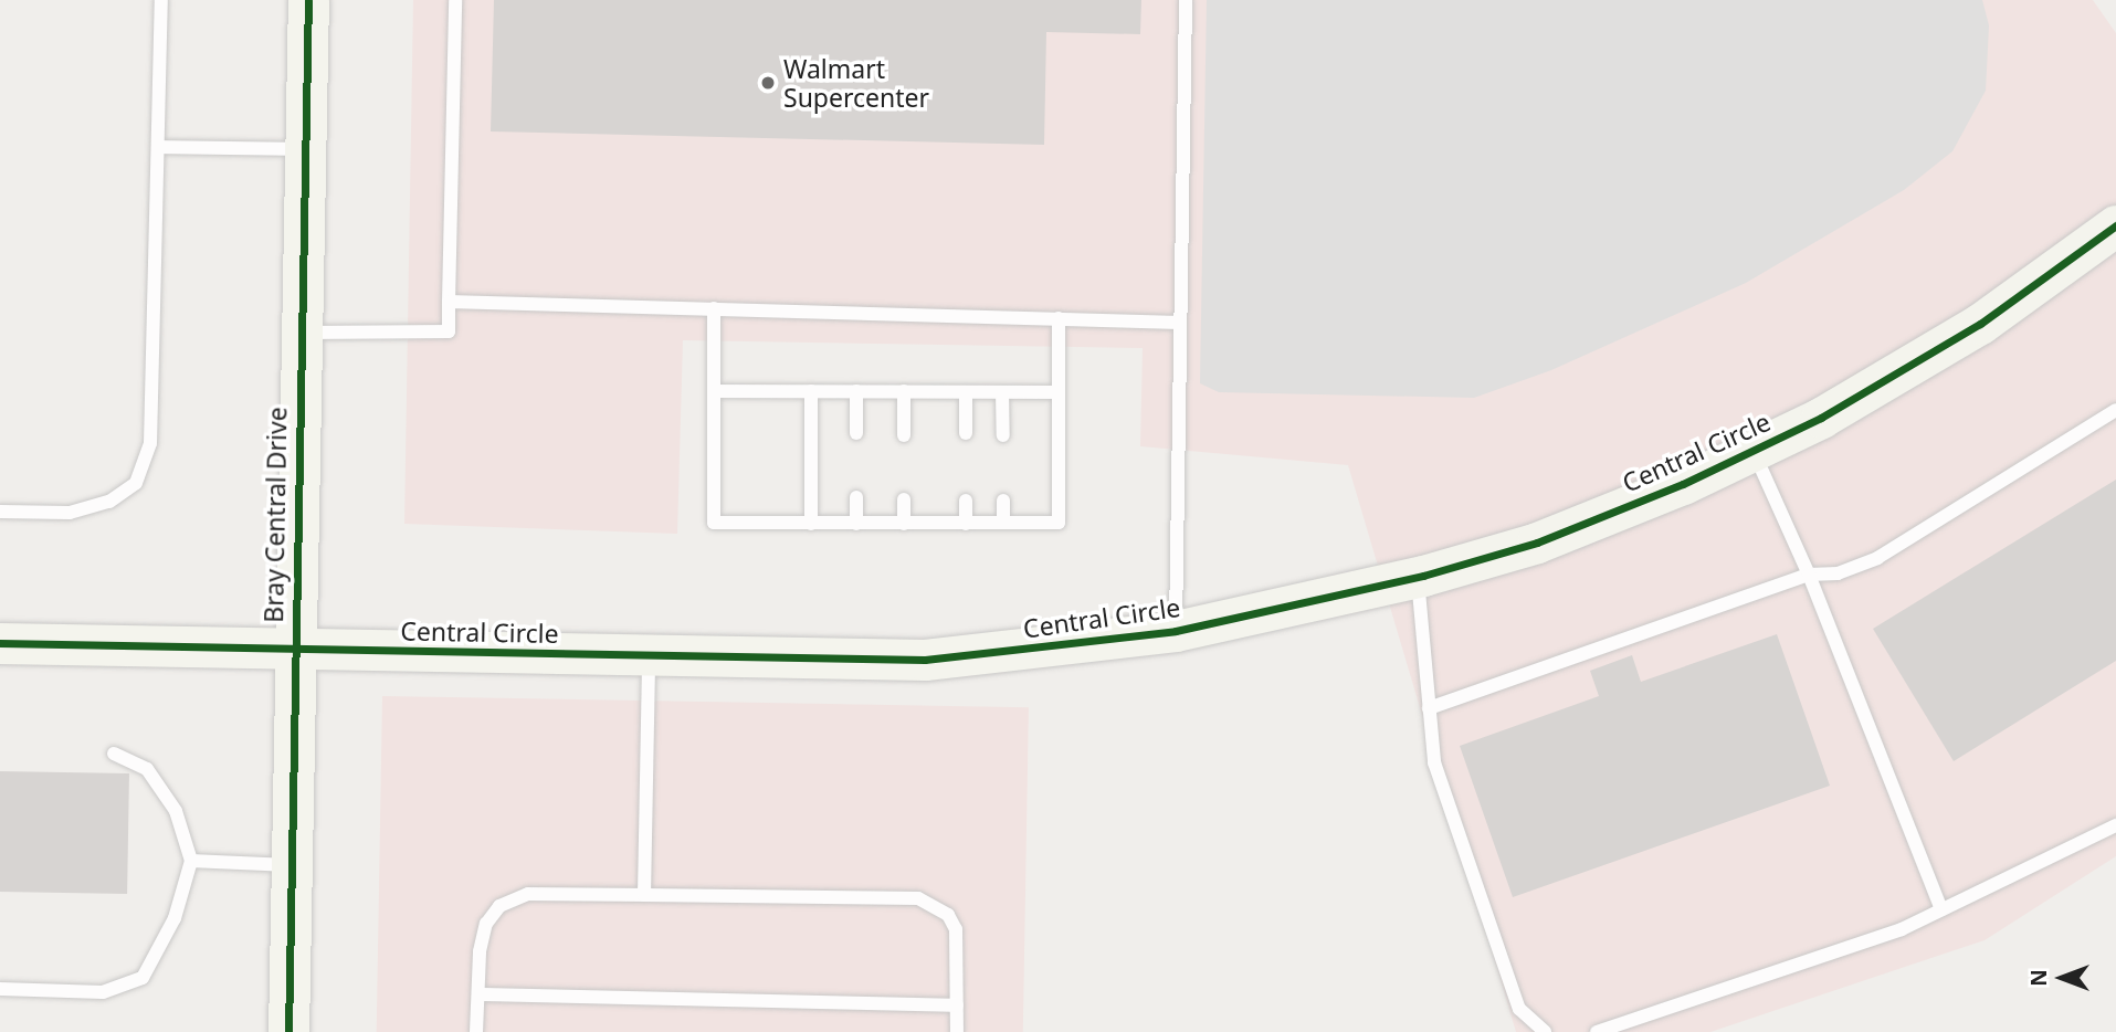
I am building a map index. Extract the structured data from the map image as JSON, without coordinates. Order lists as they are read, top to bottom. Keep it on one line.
{"streets":{"street":["Central Circle","Bray Central Drive"]},"crossings":[["Central Circle","Bray Central Drive"]],"places":["Walmart Supercenter"],"north":"left"}
